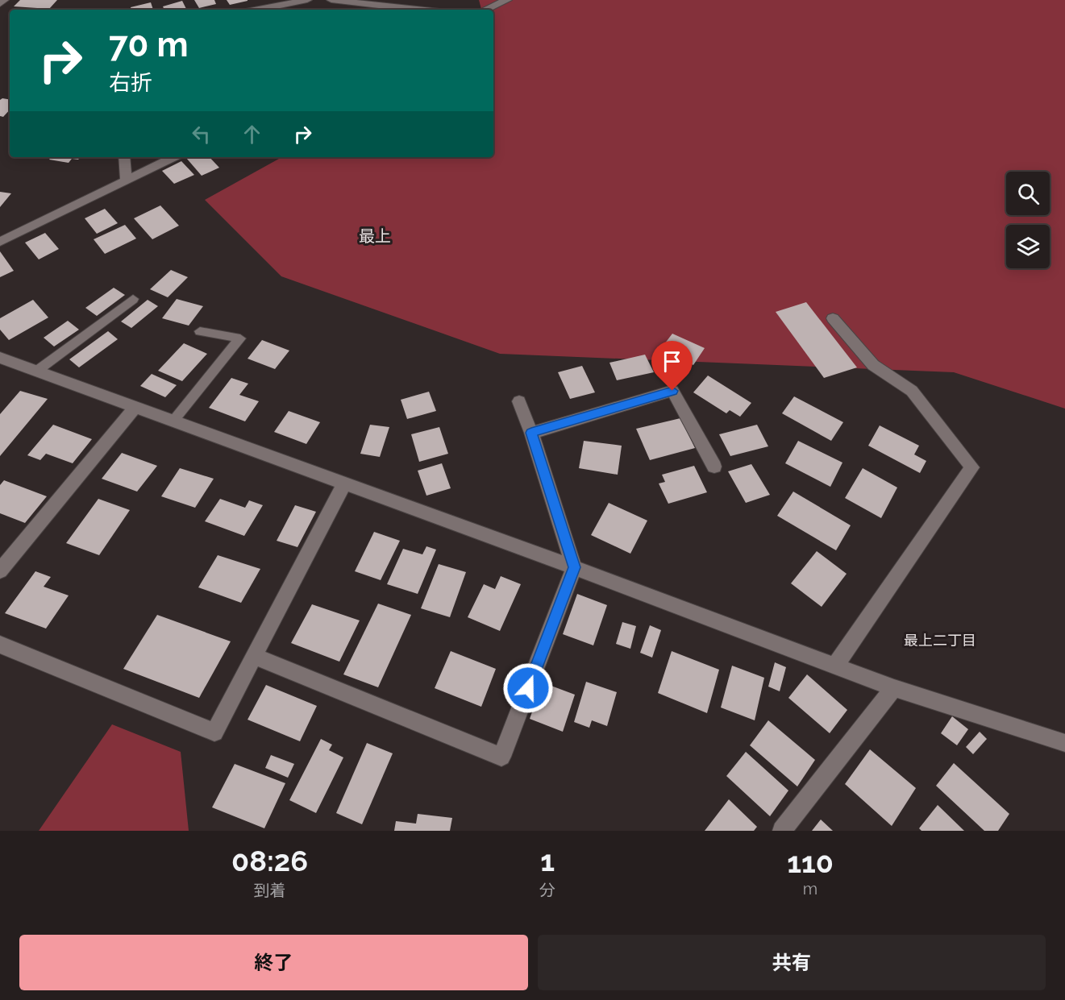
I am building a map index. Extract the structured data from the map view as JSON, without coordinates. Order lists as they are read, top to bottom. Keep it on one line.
{"districts":["最上","最上二丁目"],"page":{"turn":["70 m","右折"],"eta":["08:26","到着","1","分","110","m"],"buttons":["終了","共有"]}}
